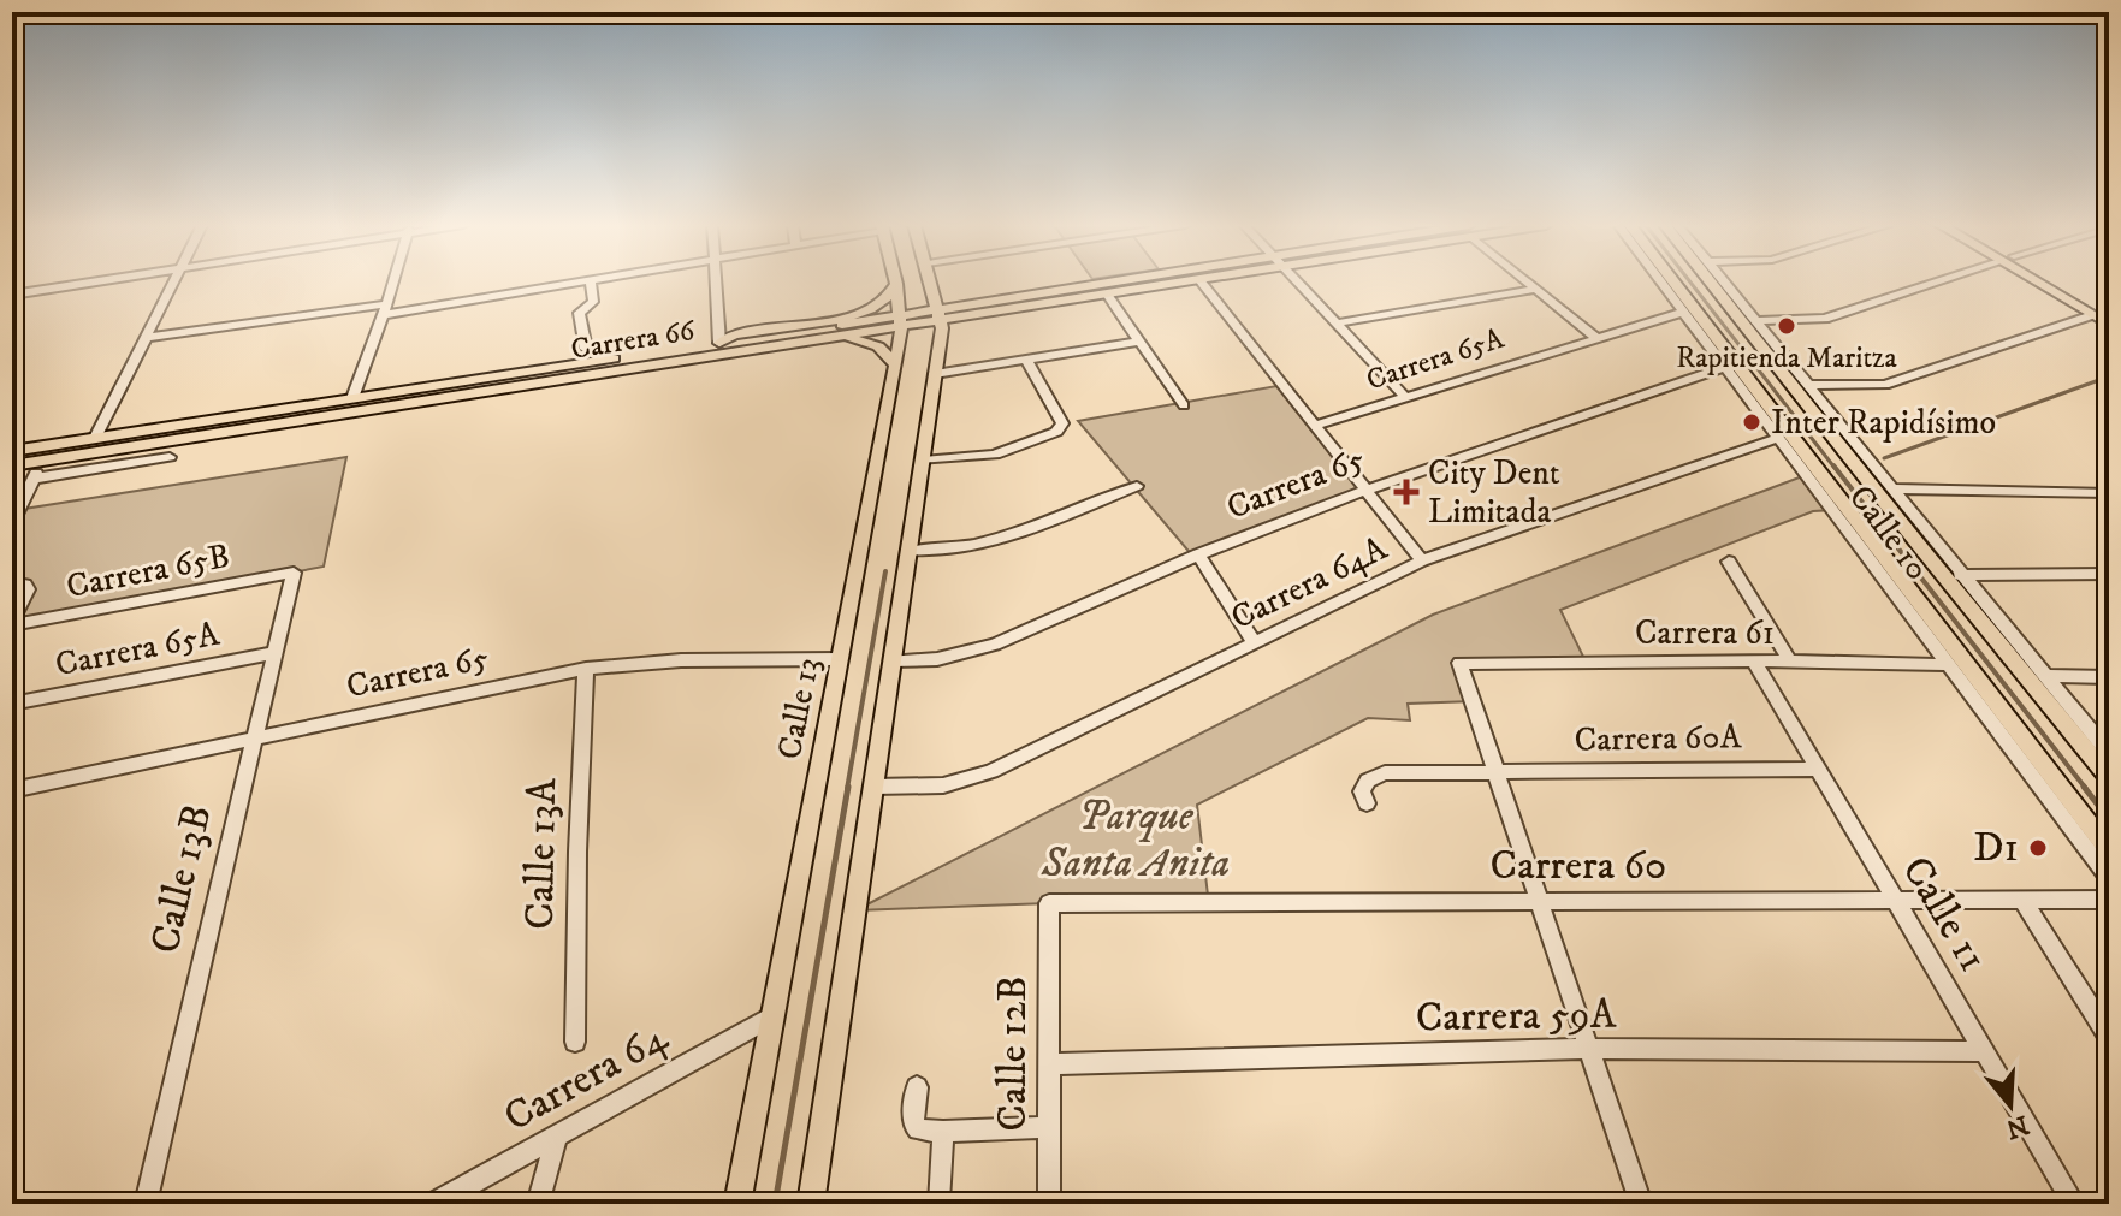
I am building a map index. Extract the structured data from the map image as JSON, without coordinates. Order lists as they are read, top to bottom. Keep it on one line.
{"streets":{"main road":["Carrera 66","Calle 10","Calle 13"],"street":["Carrera 65A","Carrera 65","Carrera 65B","Carrera 64A","Carrera 61","Carrera 60A","Calle 13A","Carrera 60","Calle 13B","Calle 11","Carrera 59A","Calle 12B","Carrera 64"]},"crossings":[["Carrera 66","Calle 13"],["Carrera 65A","Calle 10"],["Carrera 65A","Calle 13B"],["Carrera 65","Calle 10"],["Carrera 65","Calle 13"],["Carrera 65","Calle 13A"],["Carrera 65","Calle 13B"],["Calle 10","Carrera 64A"],["Calle 10","Carrera 61"],["Carrera 65B","Calle 13B"],["Carrera 61","Carrera 60A"],["Carrera 61","Calle 11"],["Calle 13","Carrera 64"],["Carrera 60A","Calle 11"],["Carrera 60","Calle 11"],["Carrera 60","Calle 12B"],["Calle 11","Carrera 59A"],["Carrera 59A","Calle 12B"]],"parks":["Parque Santa Anita"],"places":{"other":["Rapitienda Maritza","Inter Rapidísimo","D1"],"health":["City Dent Limitada"]},"north":"bottom"}
